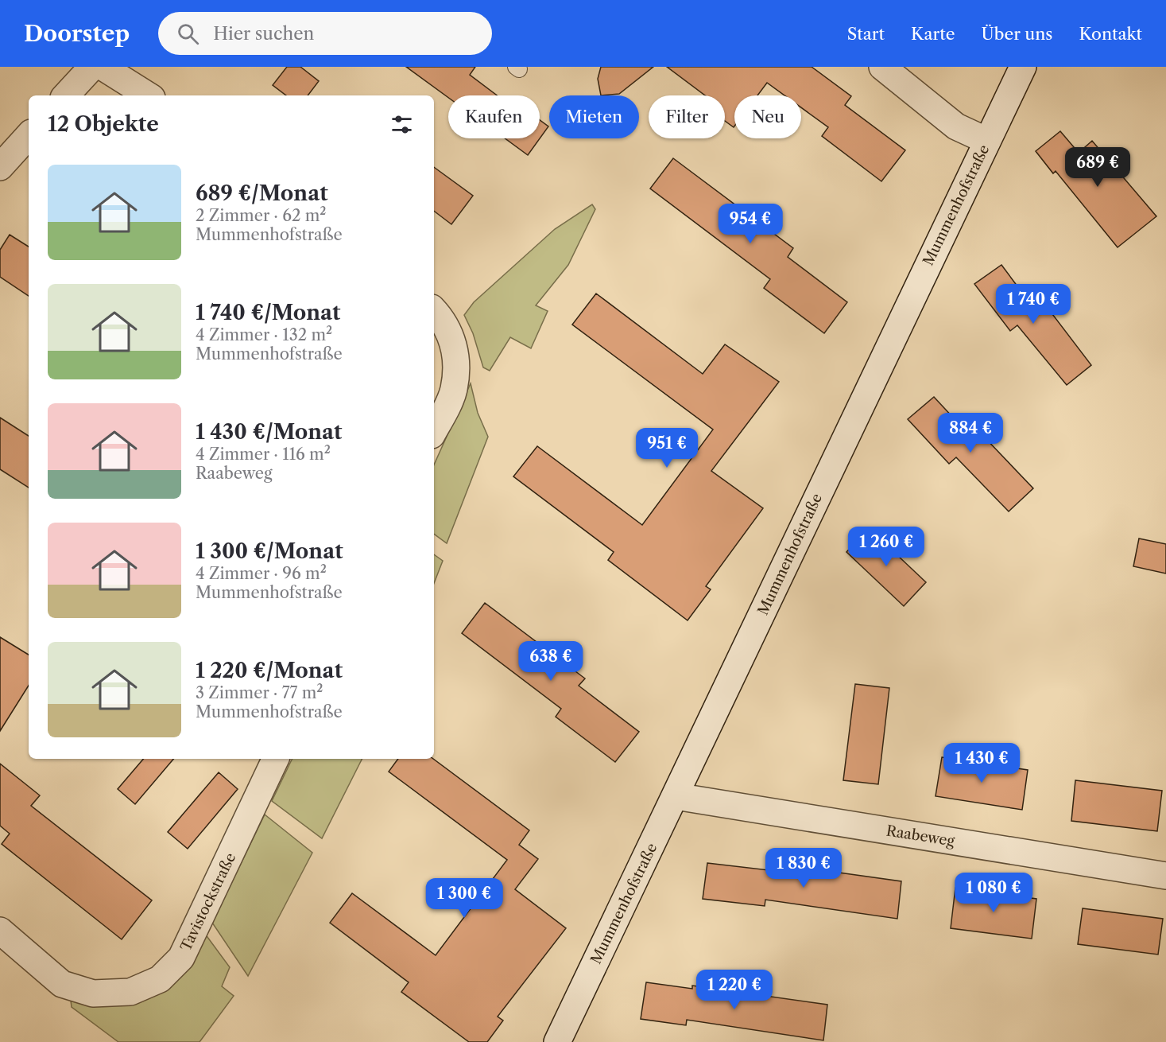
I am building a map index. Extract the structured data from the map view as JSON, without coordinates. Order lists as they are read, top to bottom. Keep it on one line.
{"streets":{"street":["Mummenhofstraße","Raabeweg","Tavistockstraße"]},"crossings":[["Mummenhofstraße","Raabeweg"]],"page":{"header":"Doorstep","search":"Hier suchen","nav":["Start","Karte","Über uns","Kontakt"],"chip":["Kaufen","Mieten","Filter","Neu"],"heading":"12 Objekte","price":["689 €","954 €","1 740 €","884 €","951 €","1 260 €","638 €","1 430 €","1 830 €","1 080 €","1 300 €","1 220 €"],"list":[{"name":"689 €/Monat","note":"2 Zimmer · 62 m² · Mummenhofstraße"},{"name":"1 740 €/Monat","note":"4 Zimmer · 132 m² · Mummenhofstraße"},{"name":"1 430 €/Monat","note":"4 Zimmer · 116 m² · Raabeweg"},{"name":"1 300 €/Monat","note":"4 Zimmer · 96 m² · Mummenhofstraße"},{"name":"1 220 €/Monat","note":"3 Zimmer · 77 m² · Mummenhofstraße"}]}}
